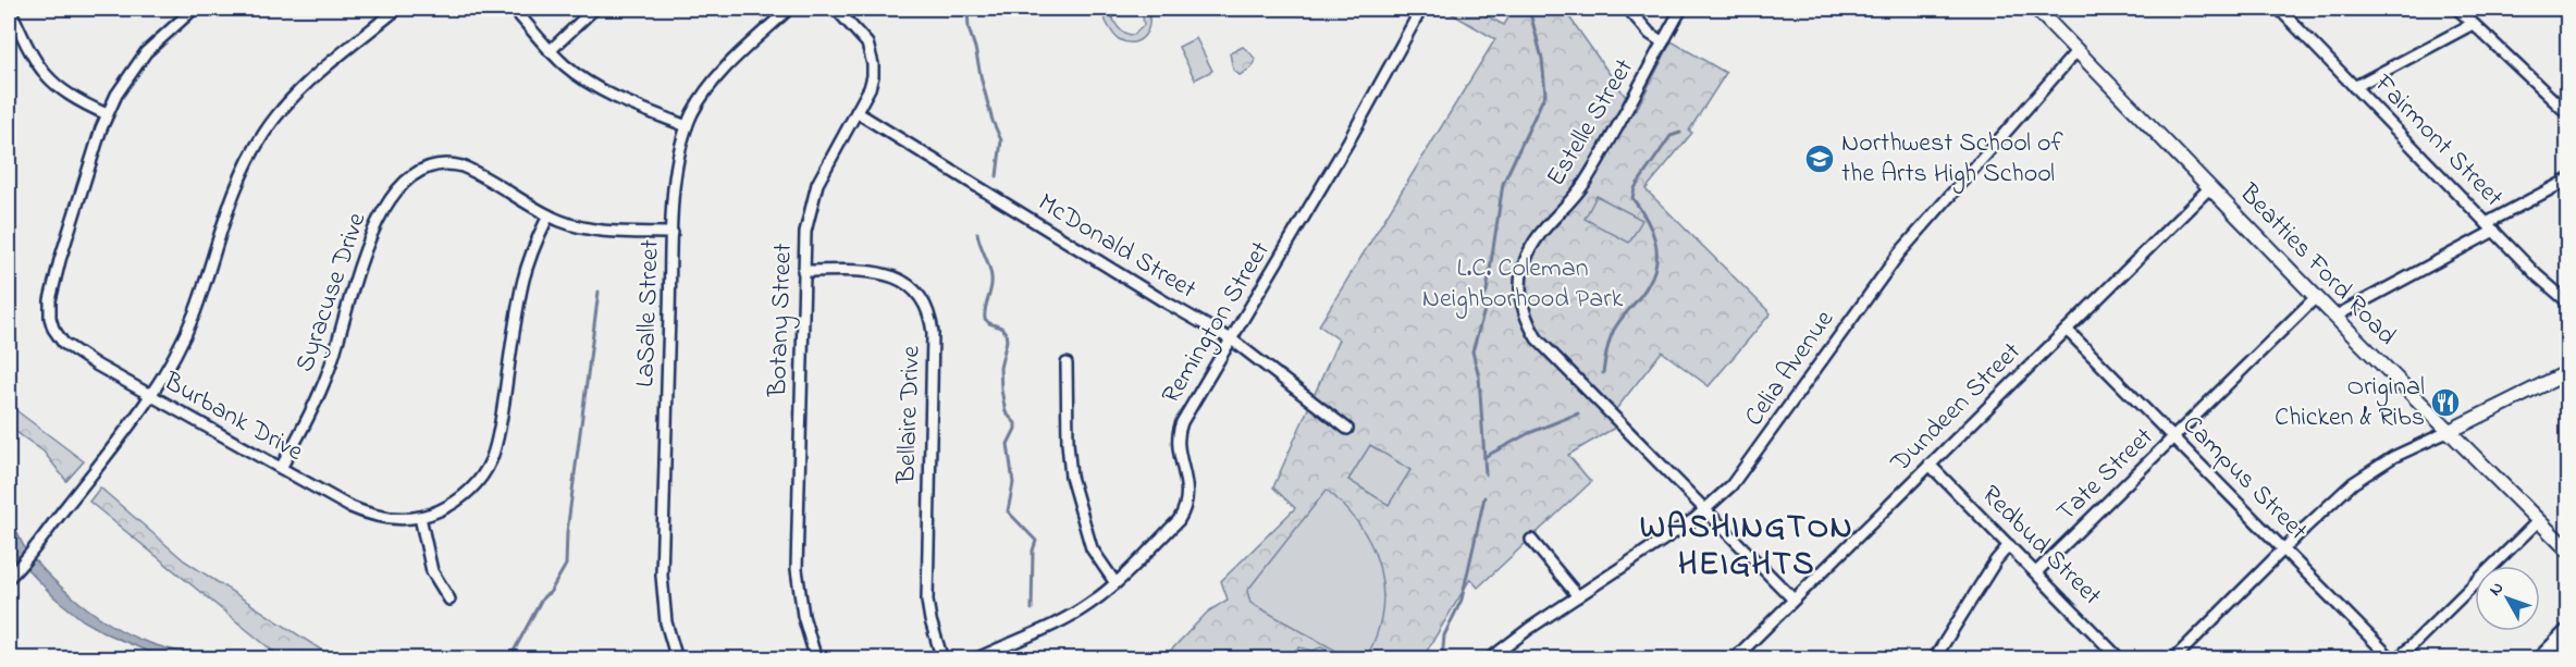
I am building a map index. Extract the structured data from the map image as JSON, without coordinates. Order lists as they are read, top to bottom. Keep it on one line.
{"streets":{"main road":["Beatties Ford Road"],"street":["Estelle Street","Fairmont Street","McDonald Street","Syracuse Drive","LaSalle Street","Botany Street","Remington Street","Celia Avenue","Dundeen Street","Bellaire Drive","Burbank Drive","Tate Street","Campus Street","Redbud Street"]},"crossings":[["Estelle Street","Celia Avenue"],["Estelle Street","Dundeen Street"],["McDonald Street","Botany Street"],["McDonald Street","Remington Street"],["Beatties Ford Road","Celia Avenue"],["Beatties Ford Road","Dundeen Street"],["Beatties Ford Road","Tate Street"],["Syracuse Drive","LaSalle Street"],["Syracuse Drive","Burbank Drive"],["Botany Street","Bellaire Drive"],["Dundeen Street","Campus Street"],["Dundeen Street","Redbud Street"],["Tate Street","Campus Street"],["Tate Street","Redbud Street"]],"districts":["WASHINGTON HEIGHTS"],"parks":["L.C. Coleman Neighborhood Park"],"places":{"school or university":["Northwest School of the Arts High School"],"restaurant":["Original Chicken & Ribs"]},"north":"top left"}
